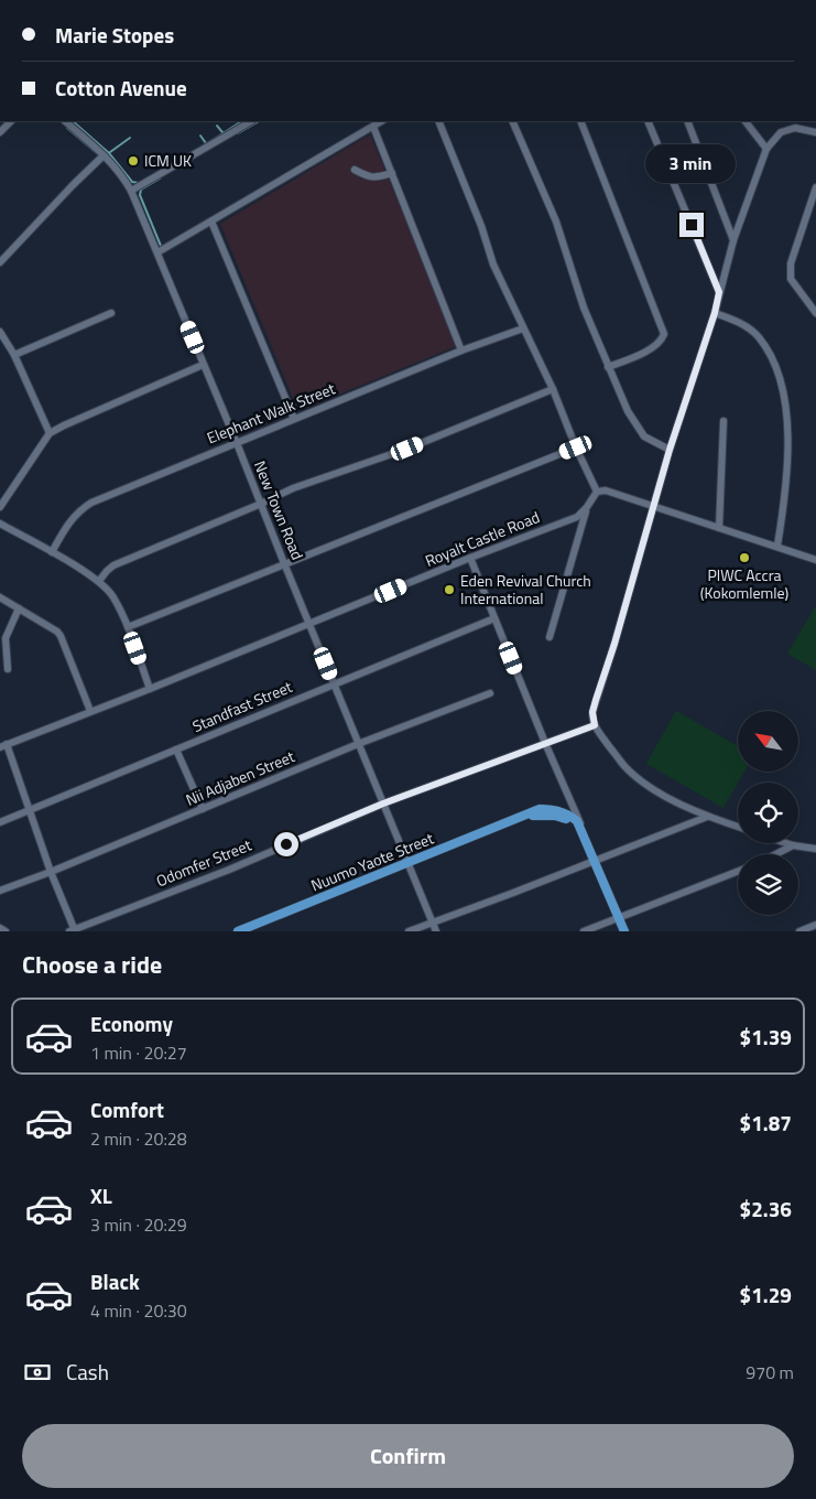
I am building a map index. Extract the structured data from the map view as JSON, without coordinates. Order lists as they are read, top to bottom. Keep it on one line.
{"streets":{"main road":["Nuumo Yaote Street"],"street":["Elephant Walk Street","New Town Road","Royalt Castle Road","Standfast Street","Nii Adjaben Street","Odomfer Street"]},"crossings":[["Elephant Walk Street","New Town Road"],["New Town Road","Royalt Castle Road"],["New Town Road","Standfast Street"],["New Town Road","Nii Adjaben Street"],["New Town Road","Nuumo Yaote Street"],["New Town Road","Odomfer Street"]],"places":["ICM UK","PIWC Accra (Kokomlemle)","Eden Revival Church International"],"north":"top left","page":{"banner":["Marie Stopes","Cotton Avenue"],"bubble":"3 min","heading":"Choose a ride","list":[{"name":"Economy","note":"1 min · 20:27","value":"$1.39"},{"name":"Comfort","note":"2 min · 20:28","value":"$1.87"},{"name":"XL","note":"3 min · 20:29","value":"$2.36"},{"name":"Black","note":"4 min · 20:30","value":"$1.29"}],"pay":["Cash","970 m"],"buttons":"Confirm"}}
